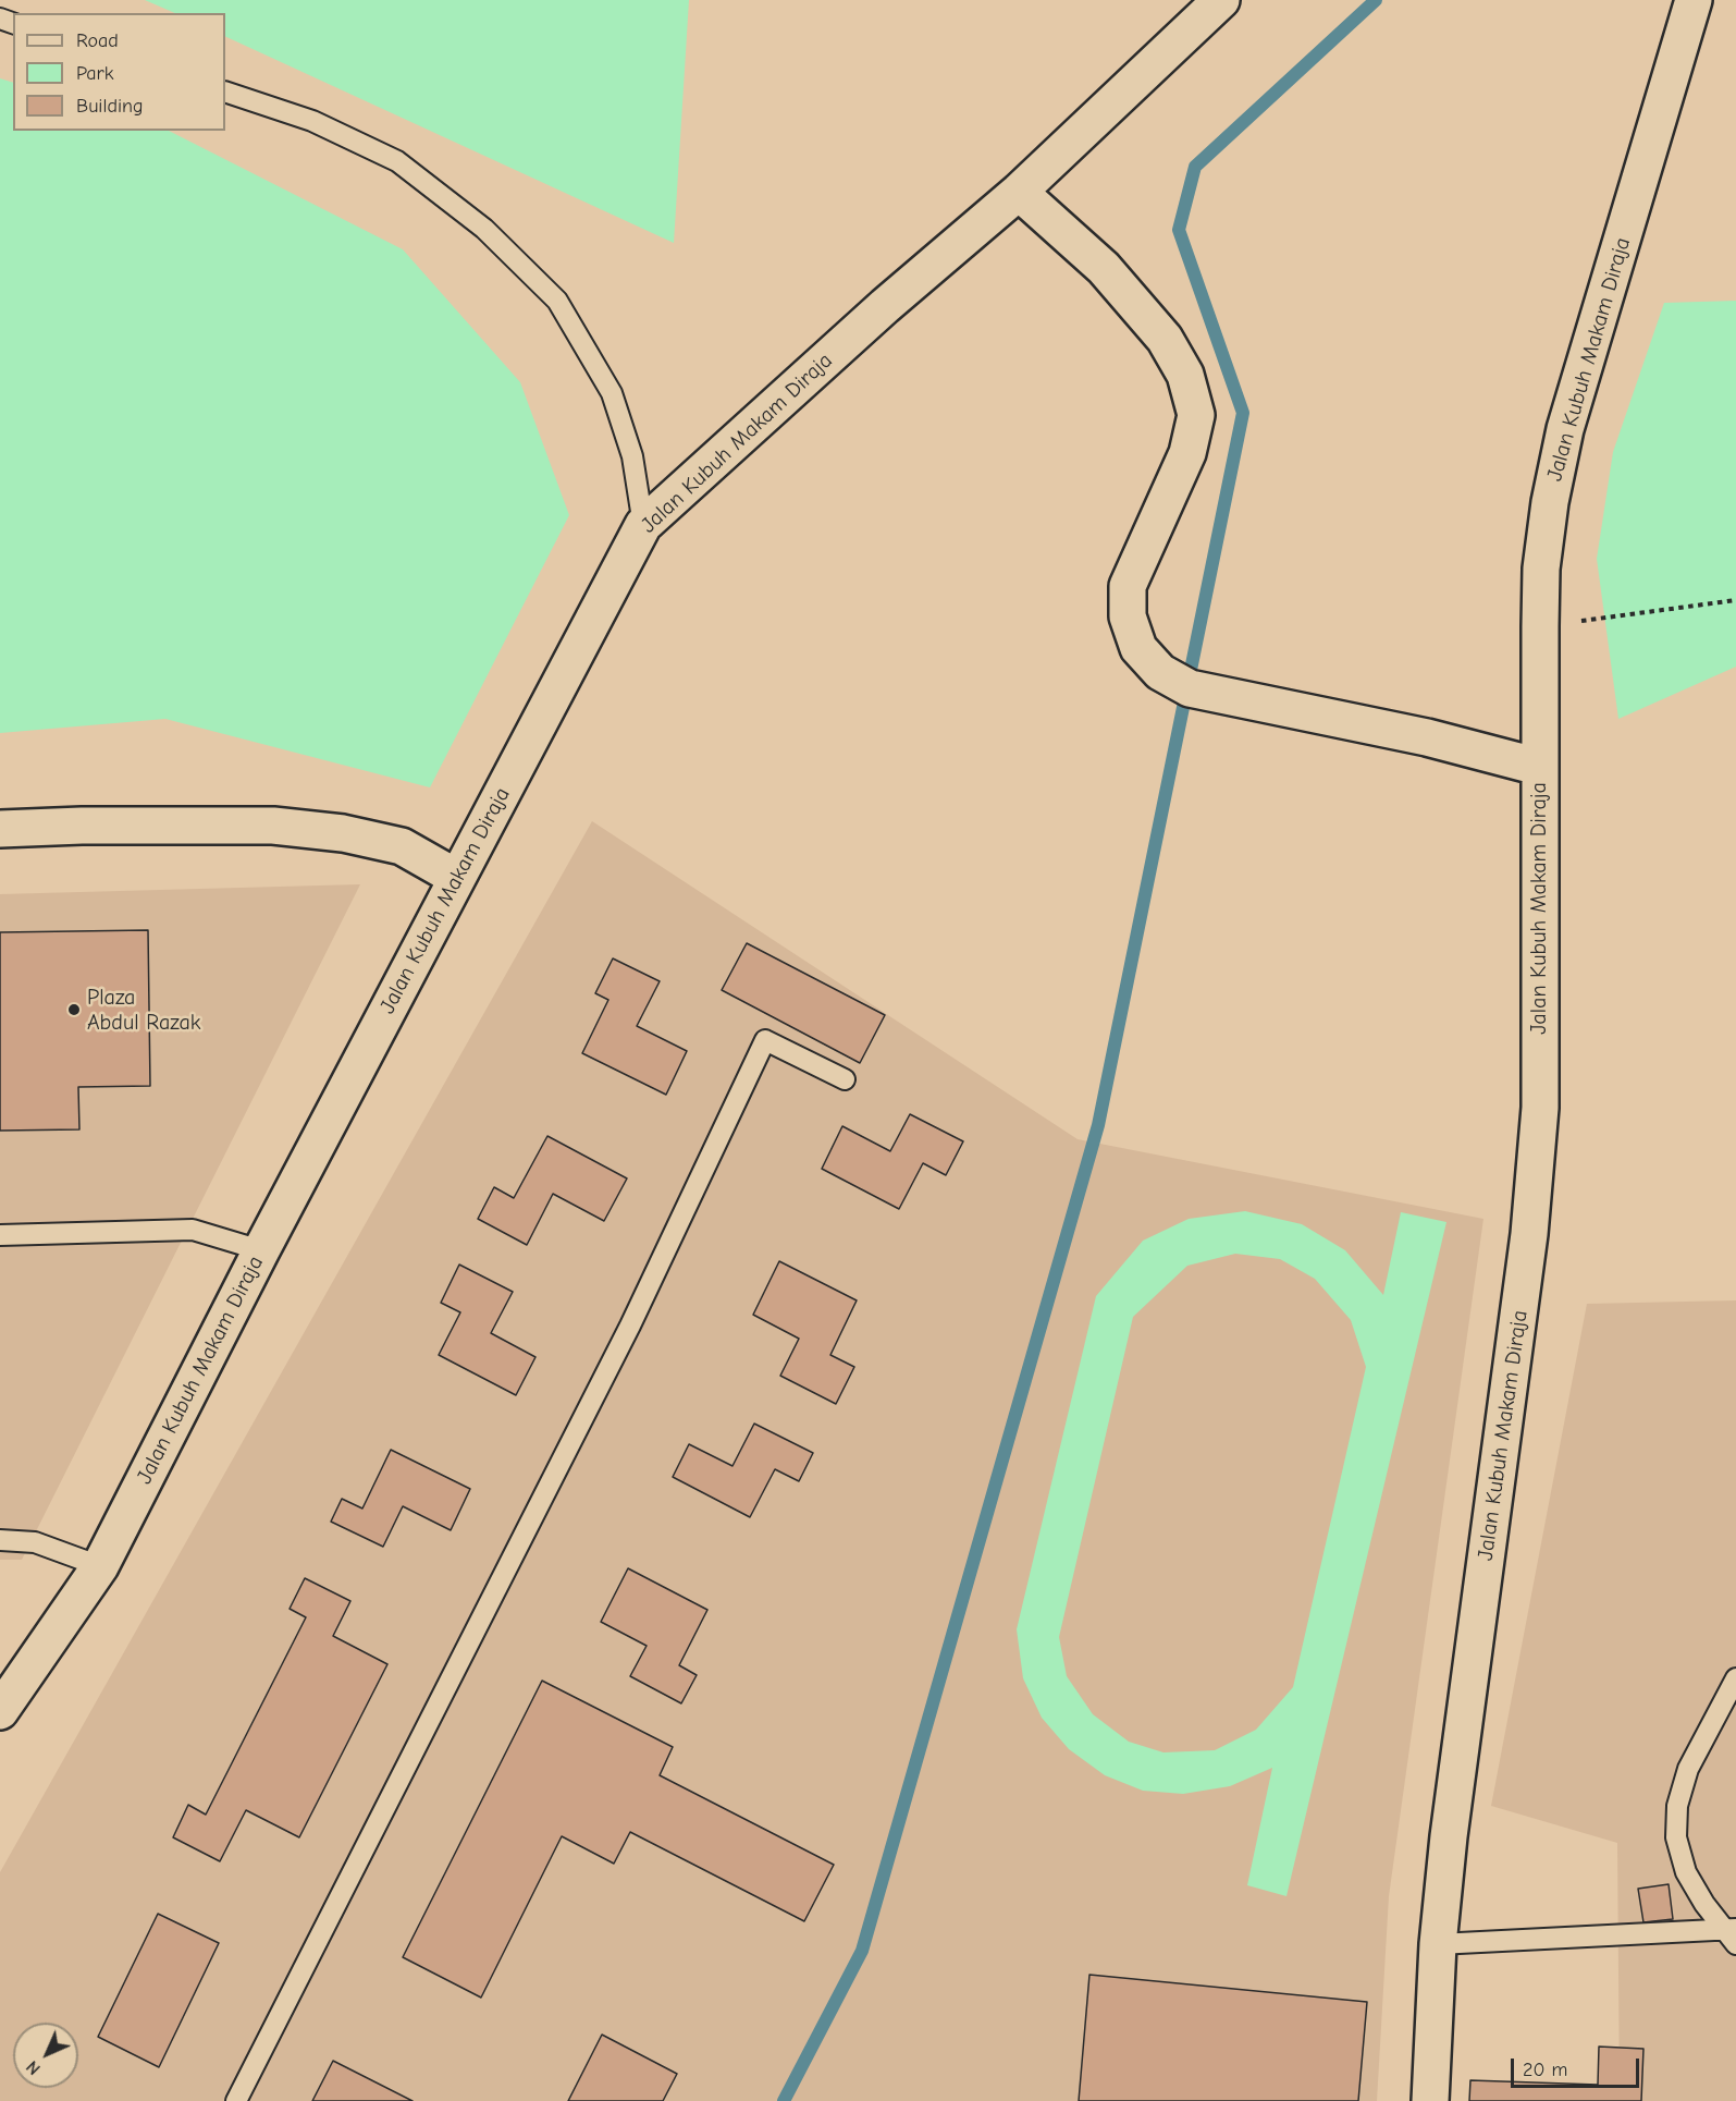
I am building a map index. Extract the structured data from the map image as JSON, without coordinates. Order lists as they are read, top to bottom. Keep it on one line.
{"streets":{"street":["Jalan Kubuh Makam Diraja"]},"places":["Plaza Abdul Razak"],"legend":["Road","Park","Building"],"scale_bar":"20 m","north":"bottom left"}
